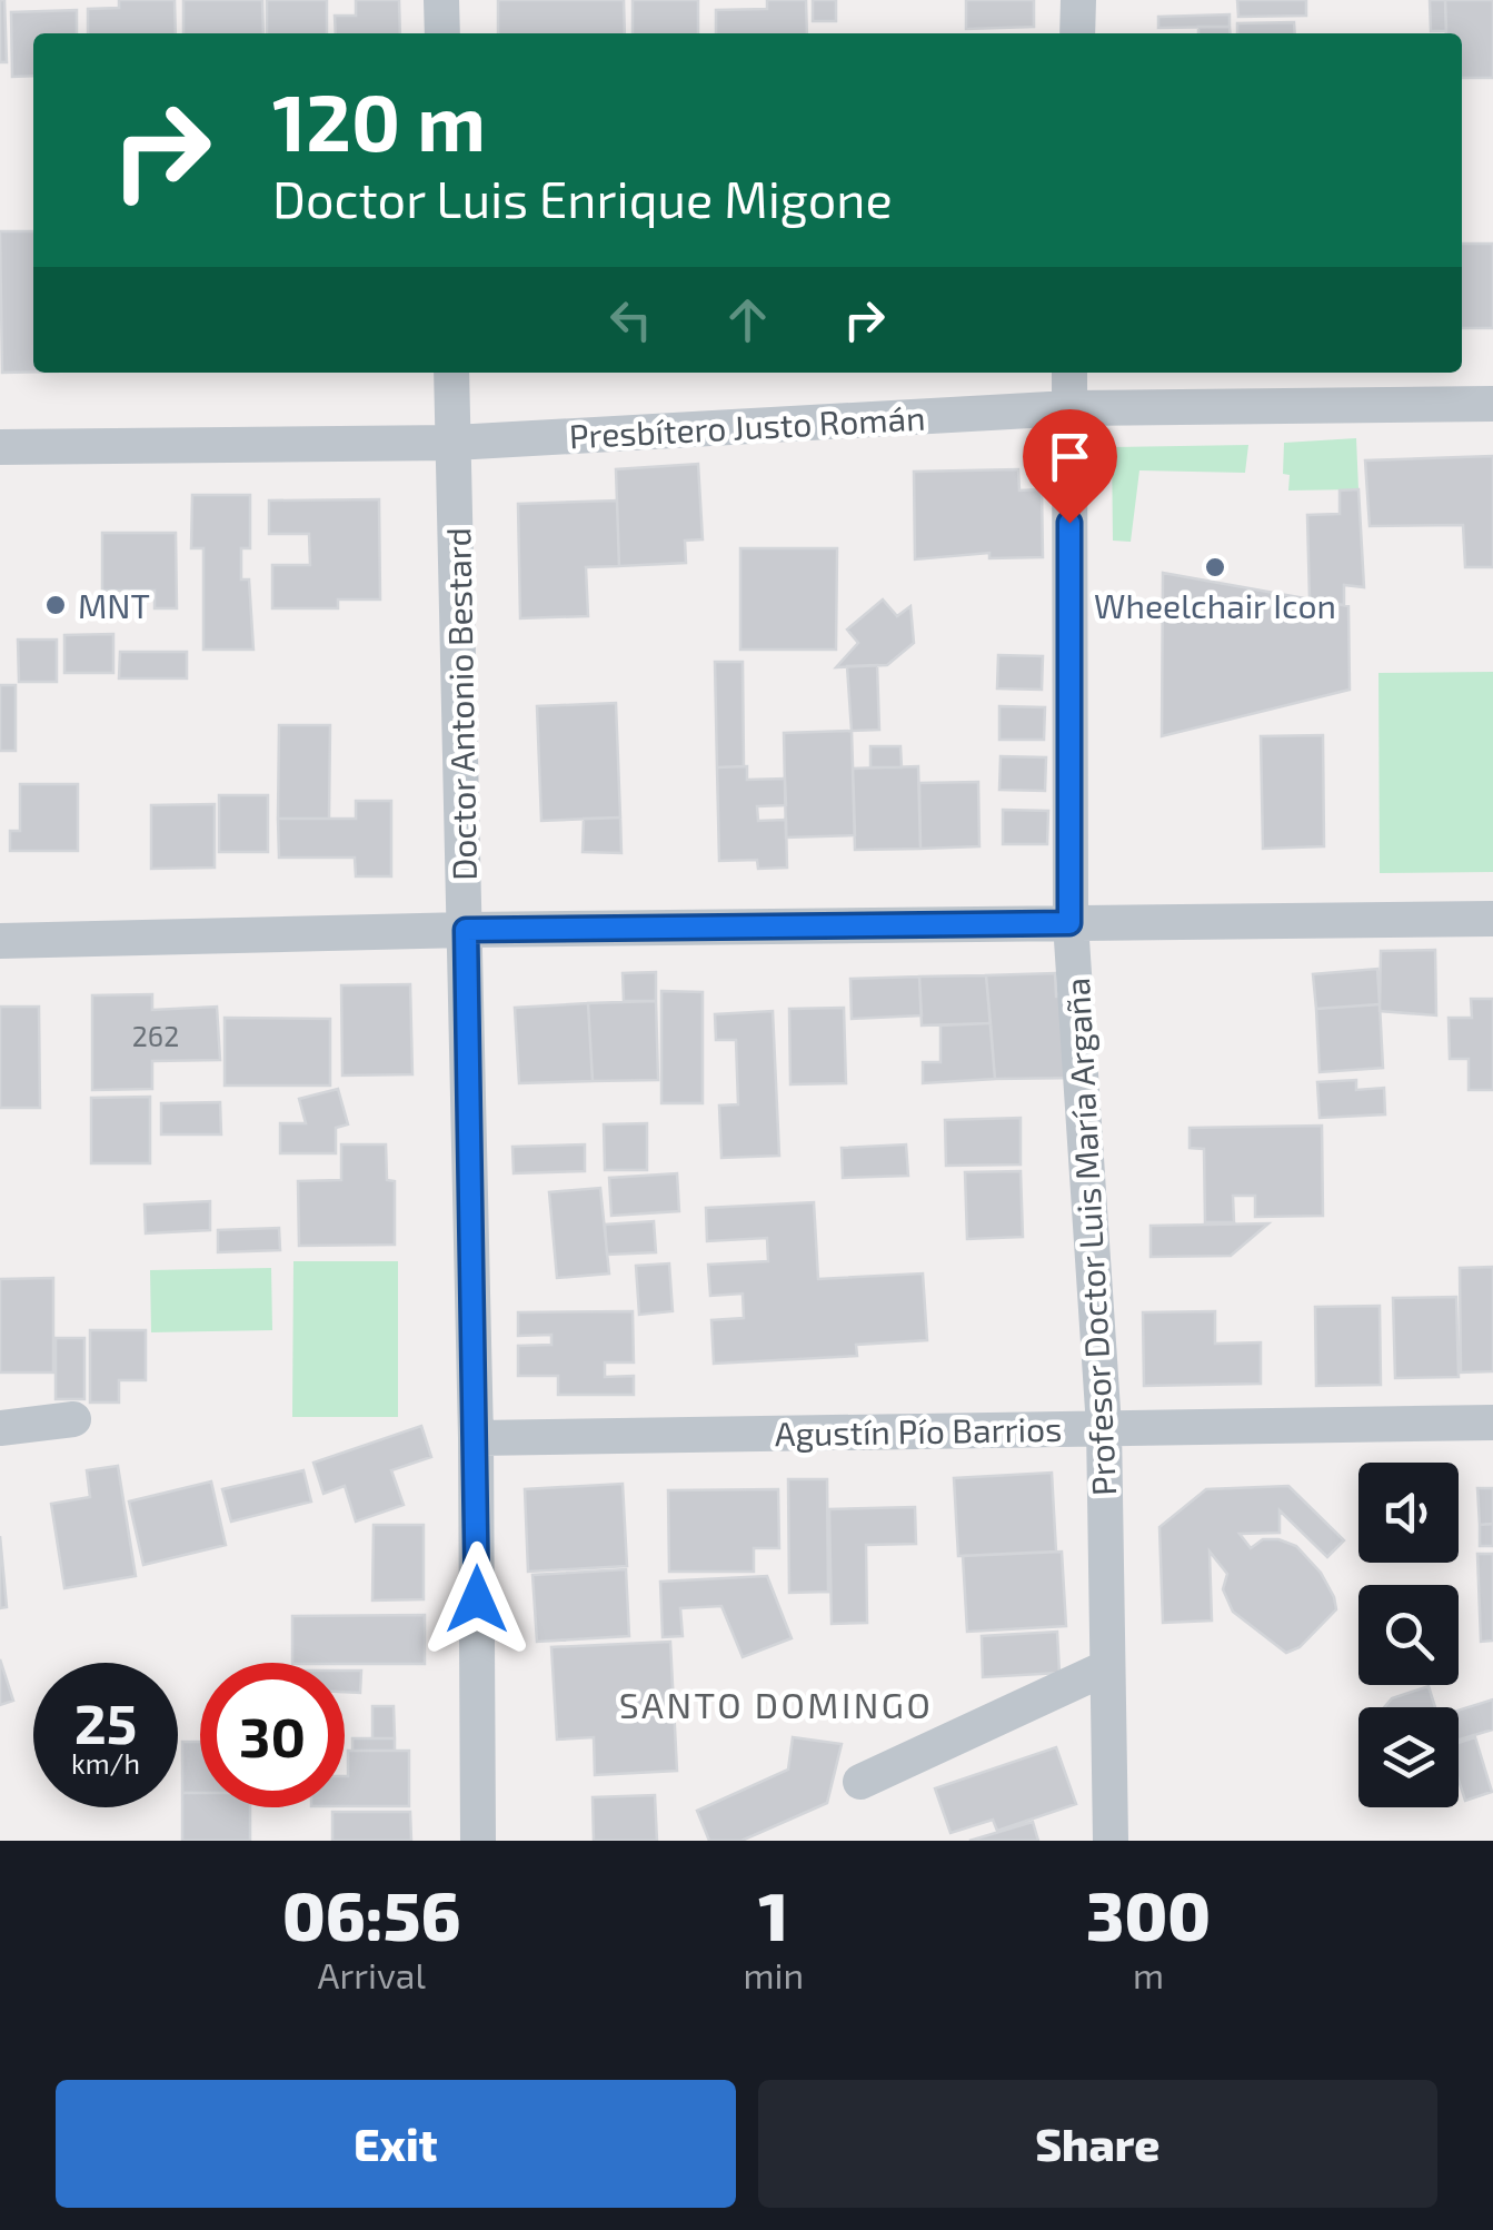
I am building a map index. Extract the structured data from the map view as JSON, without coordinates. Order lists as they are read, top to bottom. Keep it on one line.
{"streets":{"street":["Presbítero Justo Román","Doctor Antonio Bestard","Profesor Doctor Luis María Argaña","Agustín Pío Barrios"]},"crossings":[["Presbítero Justo Román","Doctor Antonio Bestard"],["Presbítero Justo Román","Profesor Doctor Luis María Argaña"],["Doctor Antonio Bestard","Agustín Pío Barrios"],["Profesor Doctor Luis María Argaña","Agustín Pío Barrios"]],"districts":["SANTO DOMINGO"],"places":["Wheelchair Icon","MNT"],"house_numbers":["262"],"page":{"turn":["120 m","Doctor Luis Enrique Migone"],"speed":"25 km/h","limit":"30","eta":["06:56","Arrival","1","min","300","m"],"buttons":["Exit","Share"]}}
